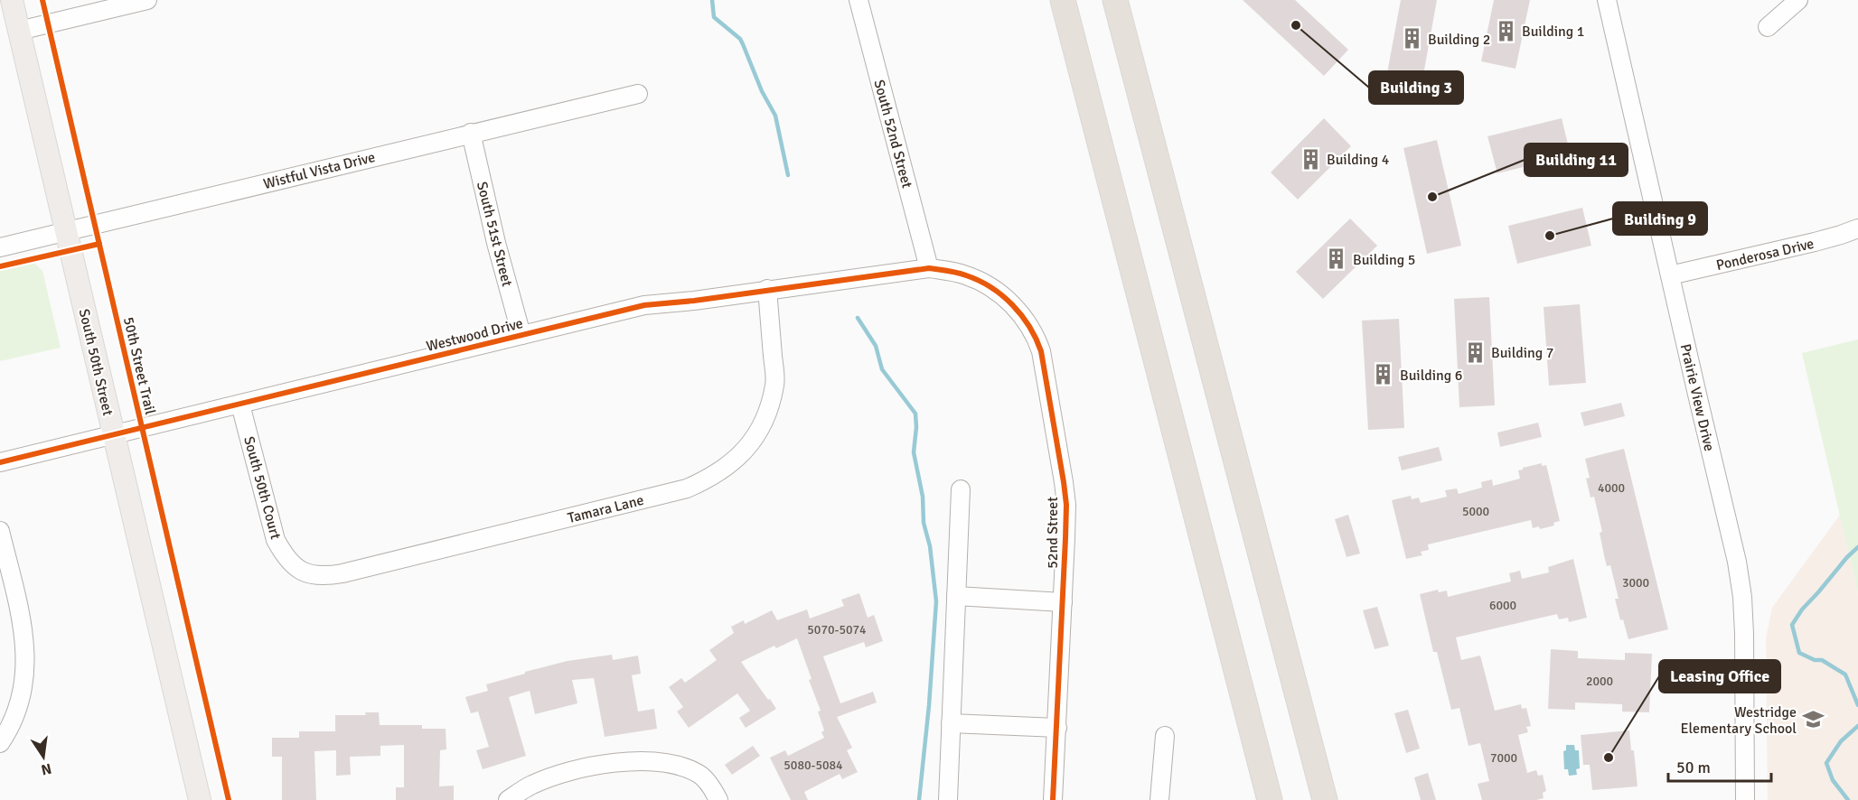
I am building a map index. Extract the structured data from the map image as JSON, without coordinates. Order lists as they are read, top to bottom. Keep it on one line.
{"streets":{"main road":["South 50th Street"],"street":["South 52nd Street","Wistful Vista Drive","South 51st Street","Ponderosa Drive","Westwood Drive","Prairie View Drive","South 50th Court","Tamara Lane","52nd Street"],"cycle path":["50th Street Trail"]},"crossings":[["South 52nd Street","Westwood Drive"],["Wistful Vista Drive","South 51st Street"],["Wistful Vista Drive","South 50th Street"],["South 51st Street","Westwood Drive"],["Ponderosa Drive","Prairie View Drive"],["Westwood Drive","South 50th Street"],["Westwood Drive","South 50th Court"],["Westwood Drive","Tamara Lane"],["Westwood Drive","52nd Street"],["South 50th Court","Tamara Lane"]],"places":{"other":["Building 3","Building 11","Building 9","Leasing Office"],"building":["Building 1","Building 2","Building 4","Building 5","Building 7","Building 6"],"school or university":["Westridge Elementary School"]},"house_numbers":["4000","5000","3000","6000","5070-5074","2000","7000","5080-5084"],"scale_bar":"50 m","north":"bottom"}
